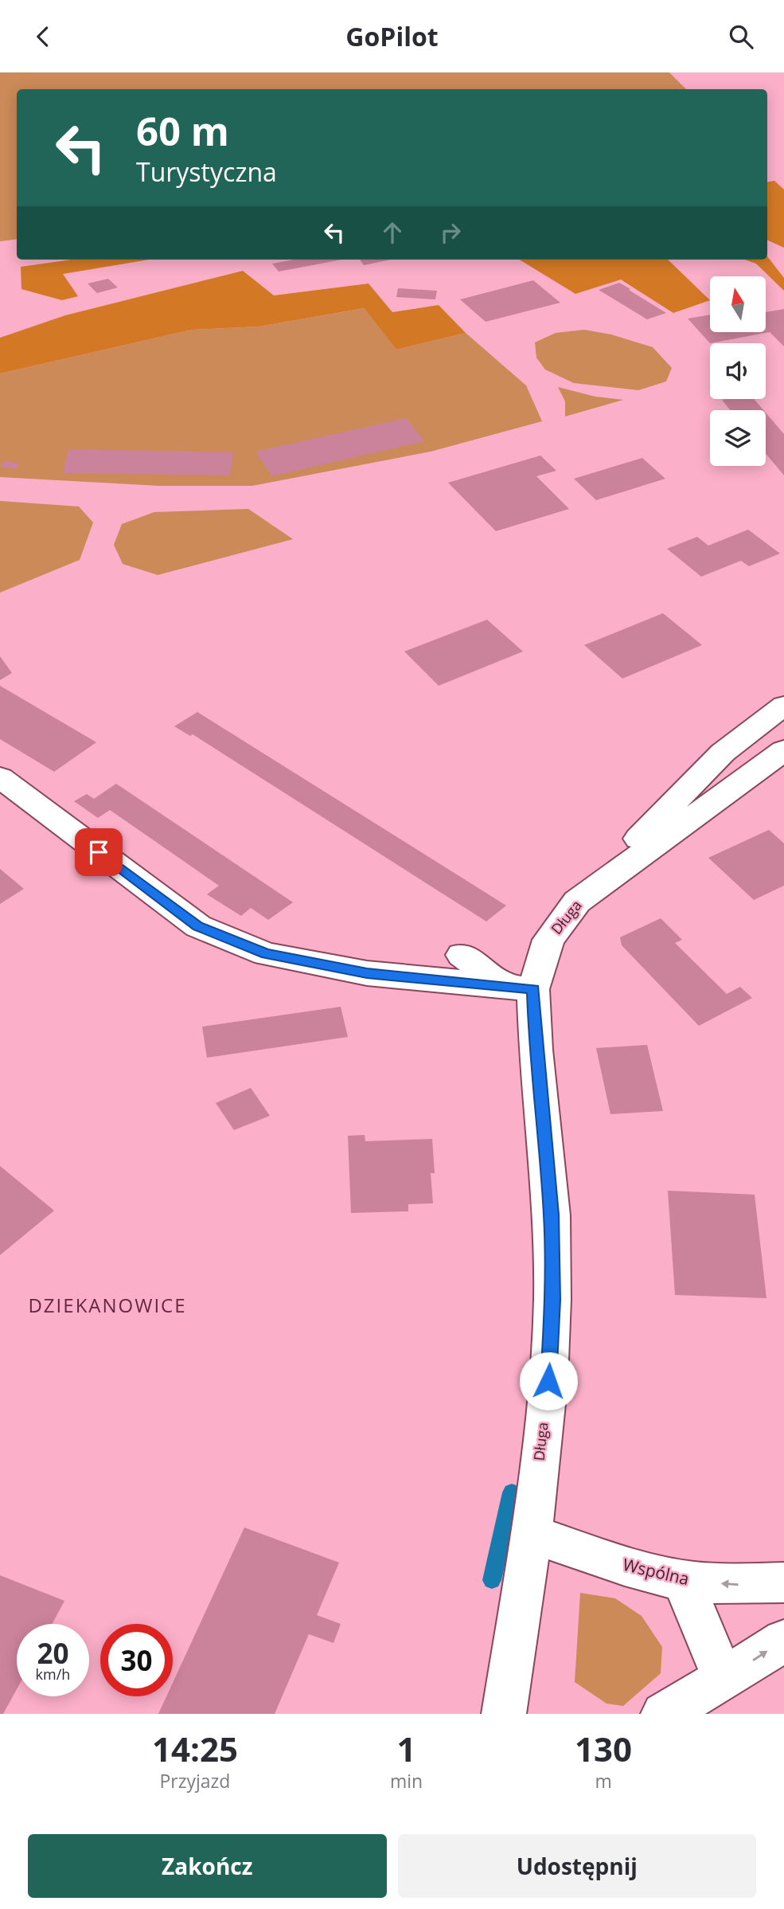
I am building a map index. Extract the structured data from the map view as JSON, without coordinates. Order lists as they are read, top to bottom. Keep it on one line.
{"streets":{"street":["Długa","Wspólna"]},"crossings":[["Długa","Wspólna"]],"one_way":["Wspólna"],"districts":["DZIEKANOWICE"],"north":"top","page":{"header":"GoPilot","turn":["60 m","Turystyczna"],"speed":"20 km/h","limit":"30","eta":["14:25","Przyjazd","1","min","130","m"],"buttons":["Zakończ","Udostępnij"]}}
